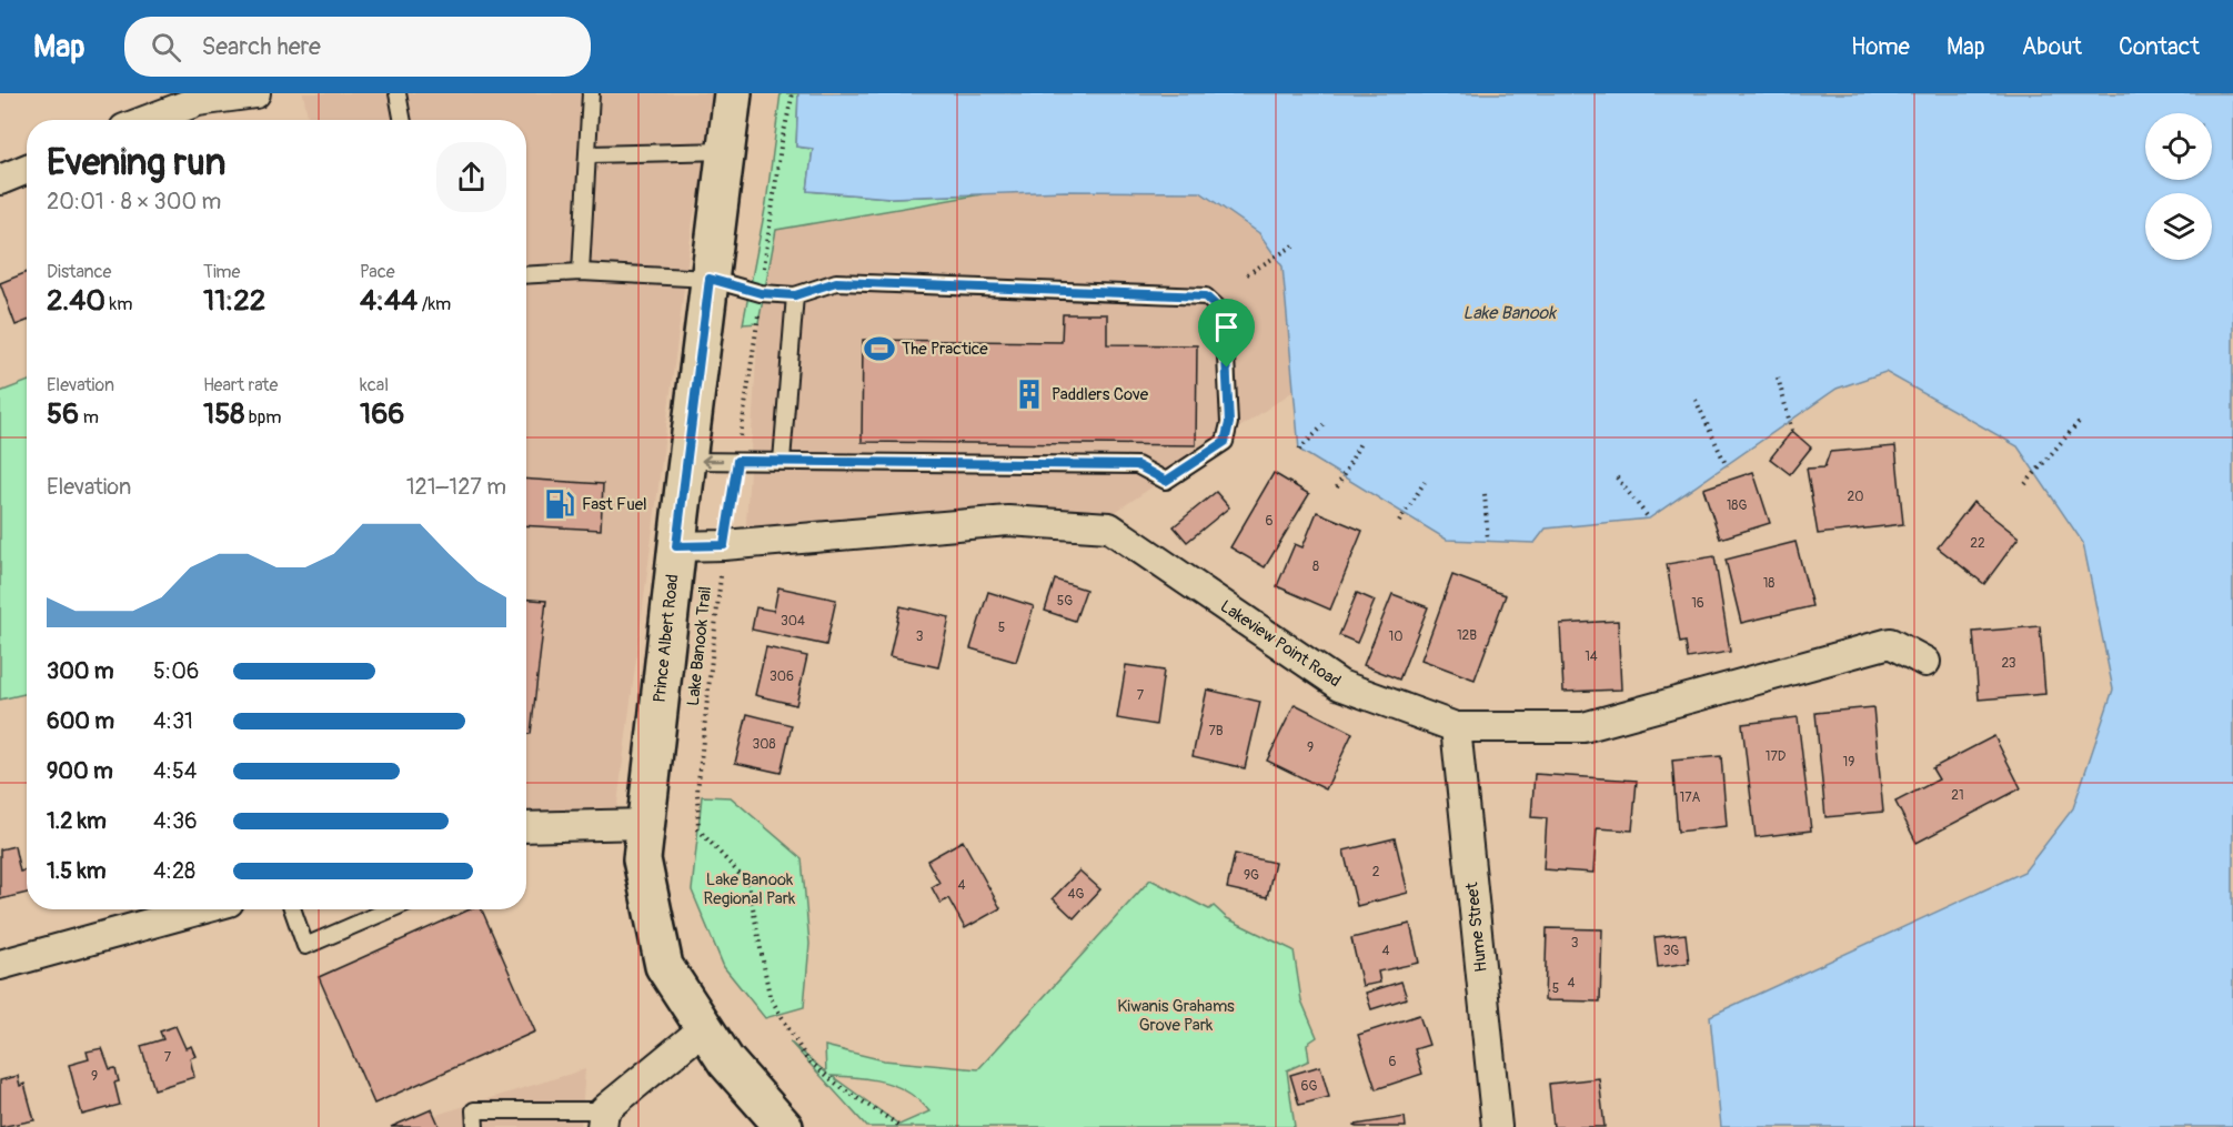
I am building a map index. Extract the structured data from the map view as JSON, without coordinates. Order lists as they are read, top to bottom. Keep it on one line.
{"streets":{"main road":["Prince Albert Road"],"street":["Lakeview Point Road","Hume Street"],"path":["Lake Banook Trail"]},"crossings":[["Prince Albert Road","Lakeview Point Road"],["Lakeview Point Road","Lake Banook Trail"],["Lakeview Point Road","Hume Street"]],"water":["Lake Banook"],"parks":["Lake Banook Regional Park","Kiwanis Grahams Grove Park"],"places":{"sports":["The Practice"],"building":["Paddlers Cove"],"fuel station":["Fast Fuel"]},"house_numbers":["20","18G","6","22","8","18","5G","16","304","5","12B","3","10","14","23","306","7","7B","308","9","17D","19","21","17A","2","9G","4","4G","3","4","3G","4","5","7","6","9","6G"],"page":{"header":"Map","search":"Search here","nav":["Home","Map","About","Contact"],"heading":["Evening run","20:01 · 8 × 300 m"],"stats":[["Distance","2.40 km"],["Time","11:22"],["Pace","4:44 /km"],["Elevation","56 m"],["Heart rate","158 bpm"],["kcal","166"]],"chart":["Elevation","121–127 m"],"list":[{"name":"300 m","note":"5:06"},{"name":"600 m","note":"4:31"},{"name":"900 m","note":"4:54"},{"name":"1.2 km","note":"4:36"},{"name":"1.5 km","note":"4:28"}]}}
